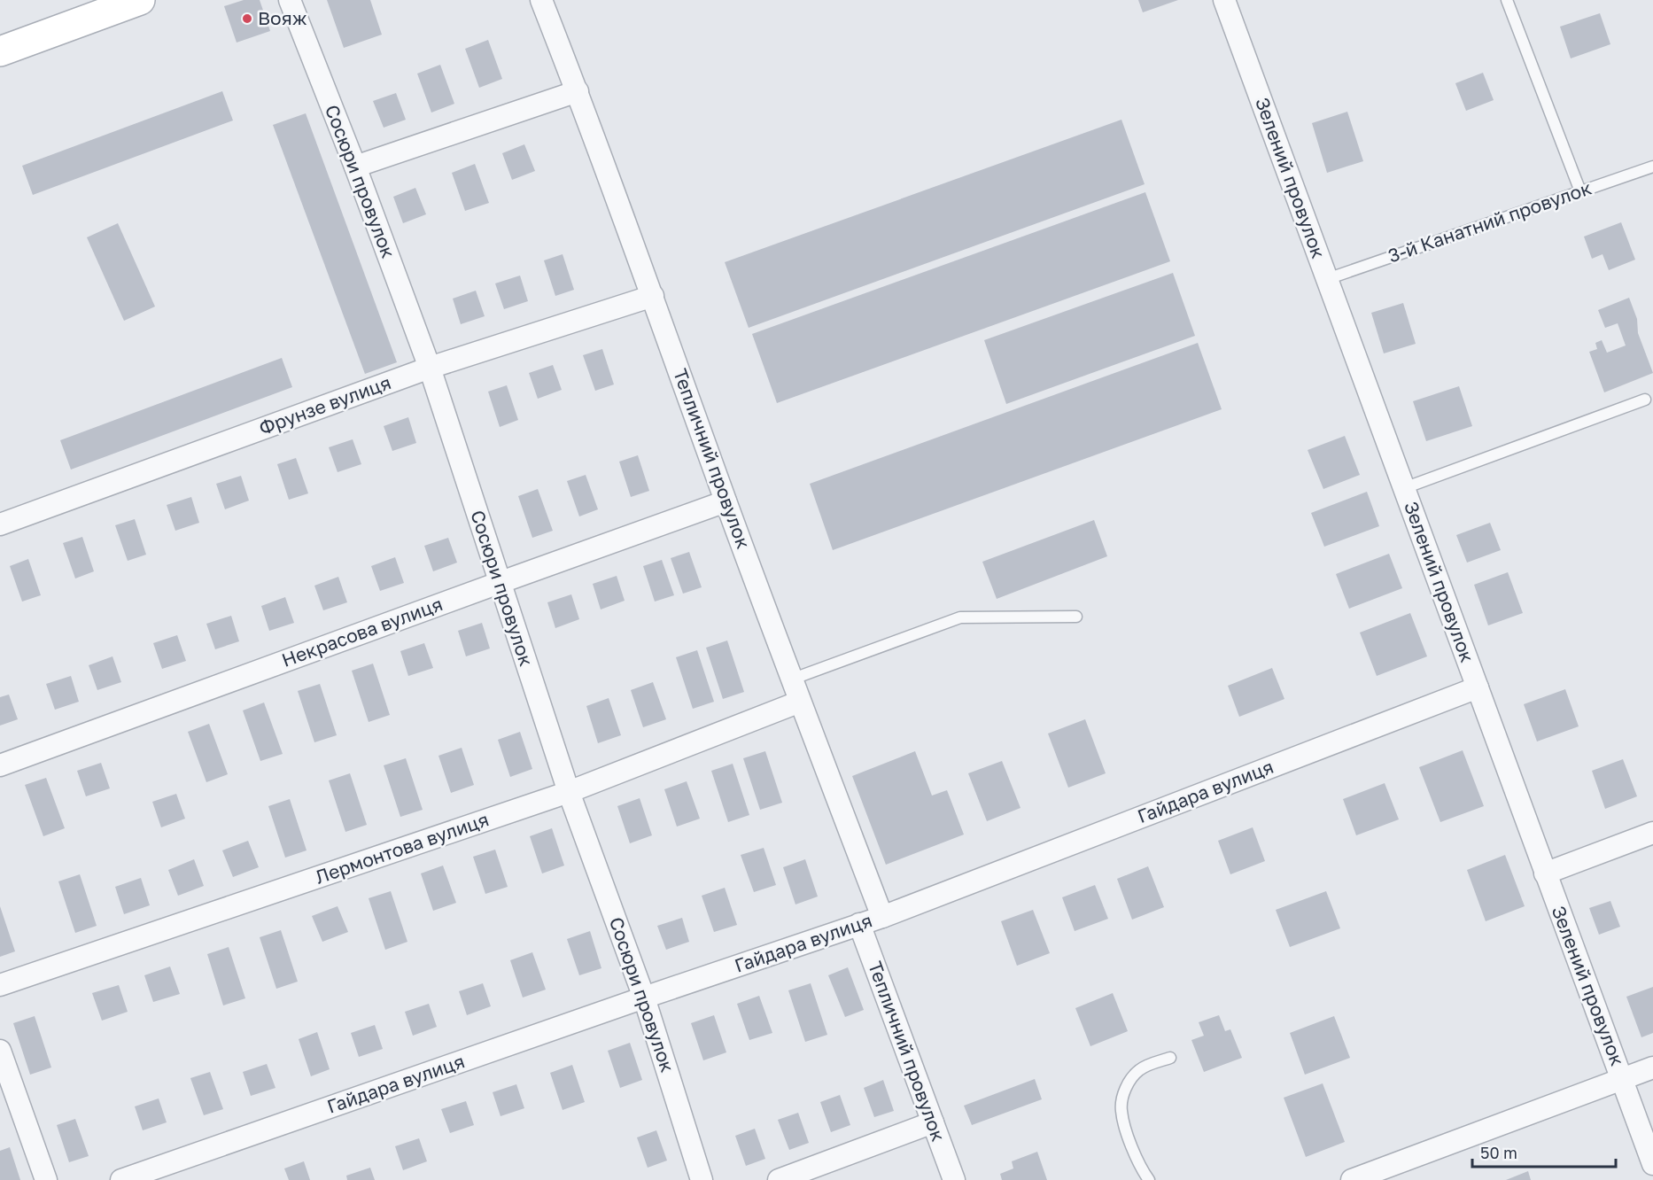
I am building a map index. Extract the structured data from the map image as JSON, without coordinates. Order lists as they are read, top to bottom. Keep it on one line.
{"streets":{"street":["Зелений провулок","Сосюри провулок","Фрунзе вулиця","Тепличний провулок","Некрасова вулиця","Гайдара вулиця","Лермонтова вулиця"],"lane":["3-й Канатний провулок"]},"crossings":[["Зелений провулок","3-й Канатний провулок"],["Зелений провулок","Гайдара вулиця"],["Сосюри провулок","Фрунзе вулиця"],["Сосюри провулок","Некрасова вулиця"],["Сосюри провулок","Гайдара вулиця"],["Сосюри провулок","Лермонтова вулиця"],["Фрунзе вулиця","Тепличний провулок"],["Тепличний провулок","Некрасова вулиця"],["Тепличний провулок","Гайдара вулиця"],["Тепличний провулок","Лермонтова вулиця"]],"places":["Вояж"],"scale_bar":"50 m"}
